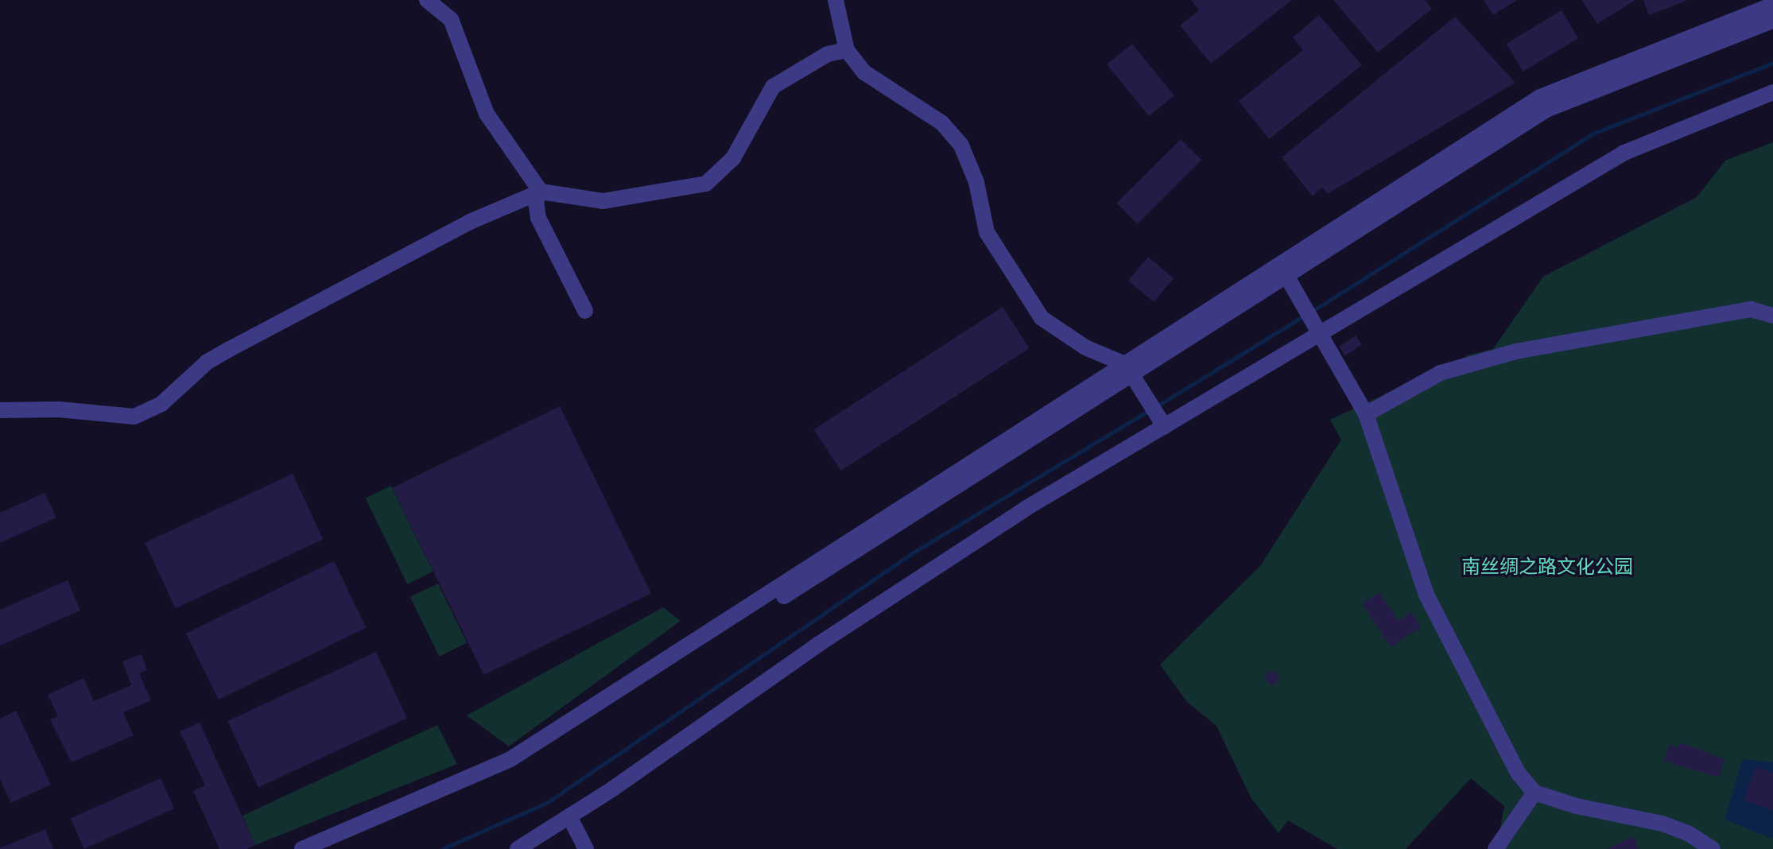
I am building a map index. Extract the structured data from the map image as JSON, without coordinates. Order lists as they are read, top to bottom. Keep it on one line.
{"parks":["南丝绸之路文化公园"]}
